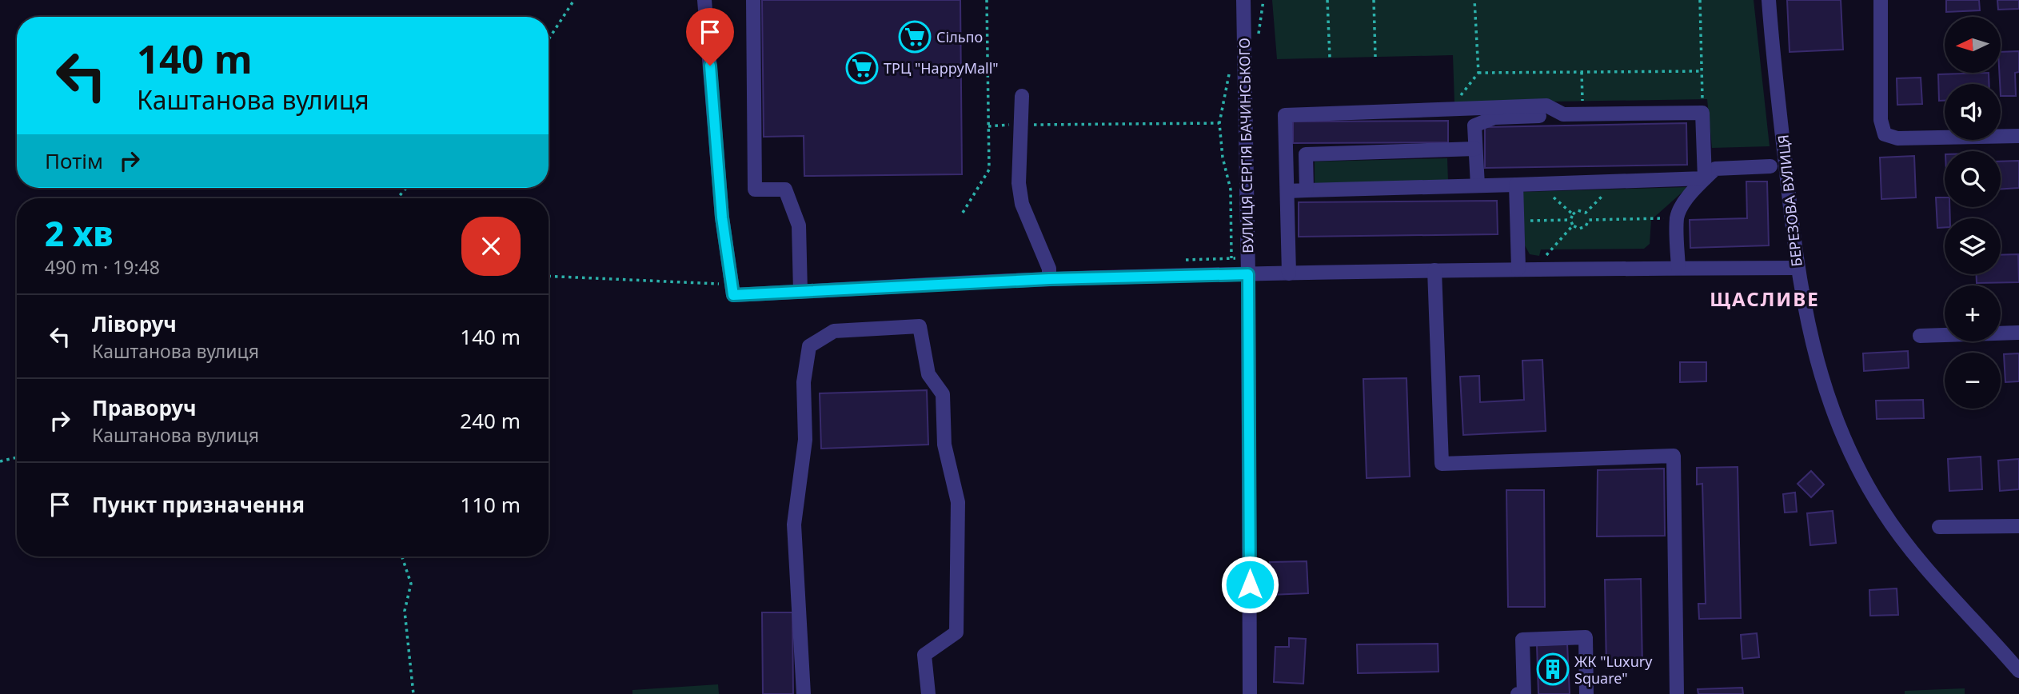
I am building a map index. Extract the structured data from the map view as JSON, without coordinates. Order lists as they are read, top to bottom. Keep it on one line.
{"streets":{"street":["ВУЛИЦЯ СЕРГІЯ БАЧИНСЬКОГО","БЕРЕЗОВА ВУЛИЦЯ"]},"districts":["ЩАСЛИВЕ"],"places":{"supermarket":["Сільпо","ТРЦ \"HappyMall\""],"building":["ЖК \"Luxury Square\""]},"north":"left","page":{"map_buttons":["+","−"],"turn":["140 m","Каштанова вулиця"],"then":"Потім","heading":["2 хв","490 m · 19:48"],"list":[{"name":"Ліворуч","note":"Каштанова вулиця","value":"140 m"},{"name":"Праворуч","note":"Каштанова вулиця","value":"240 m"},{"name":"Пункт призначення","value":"110 m"}]}}
